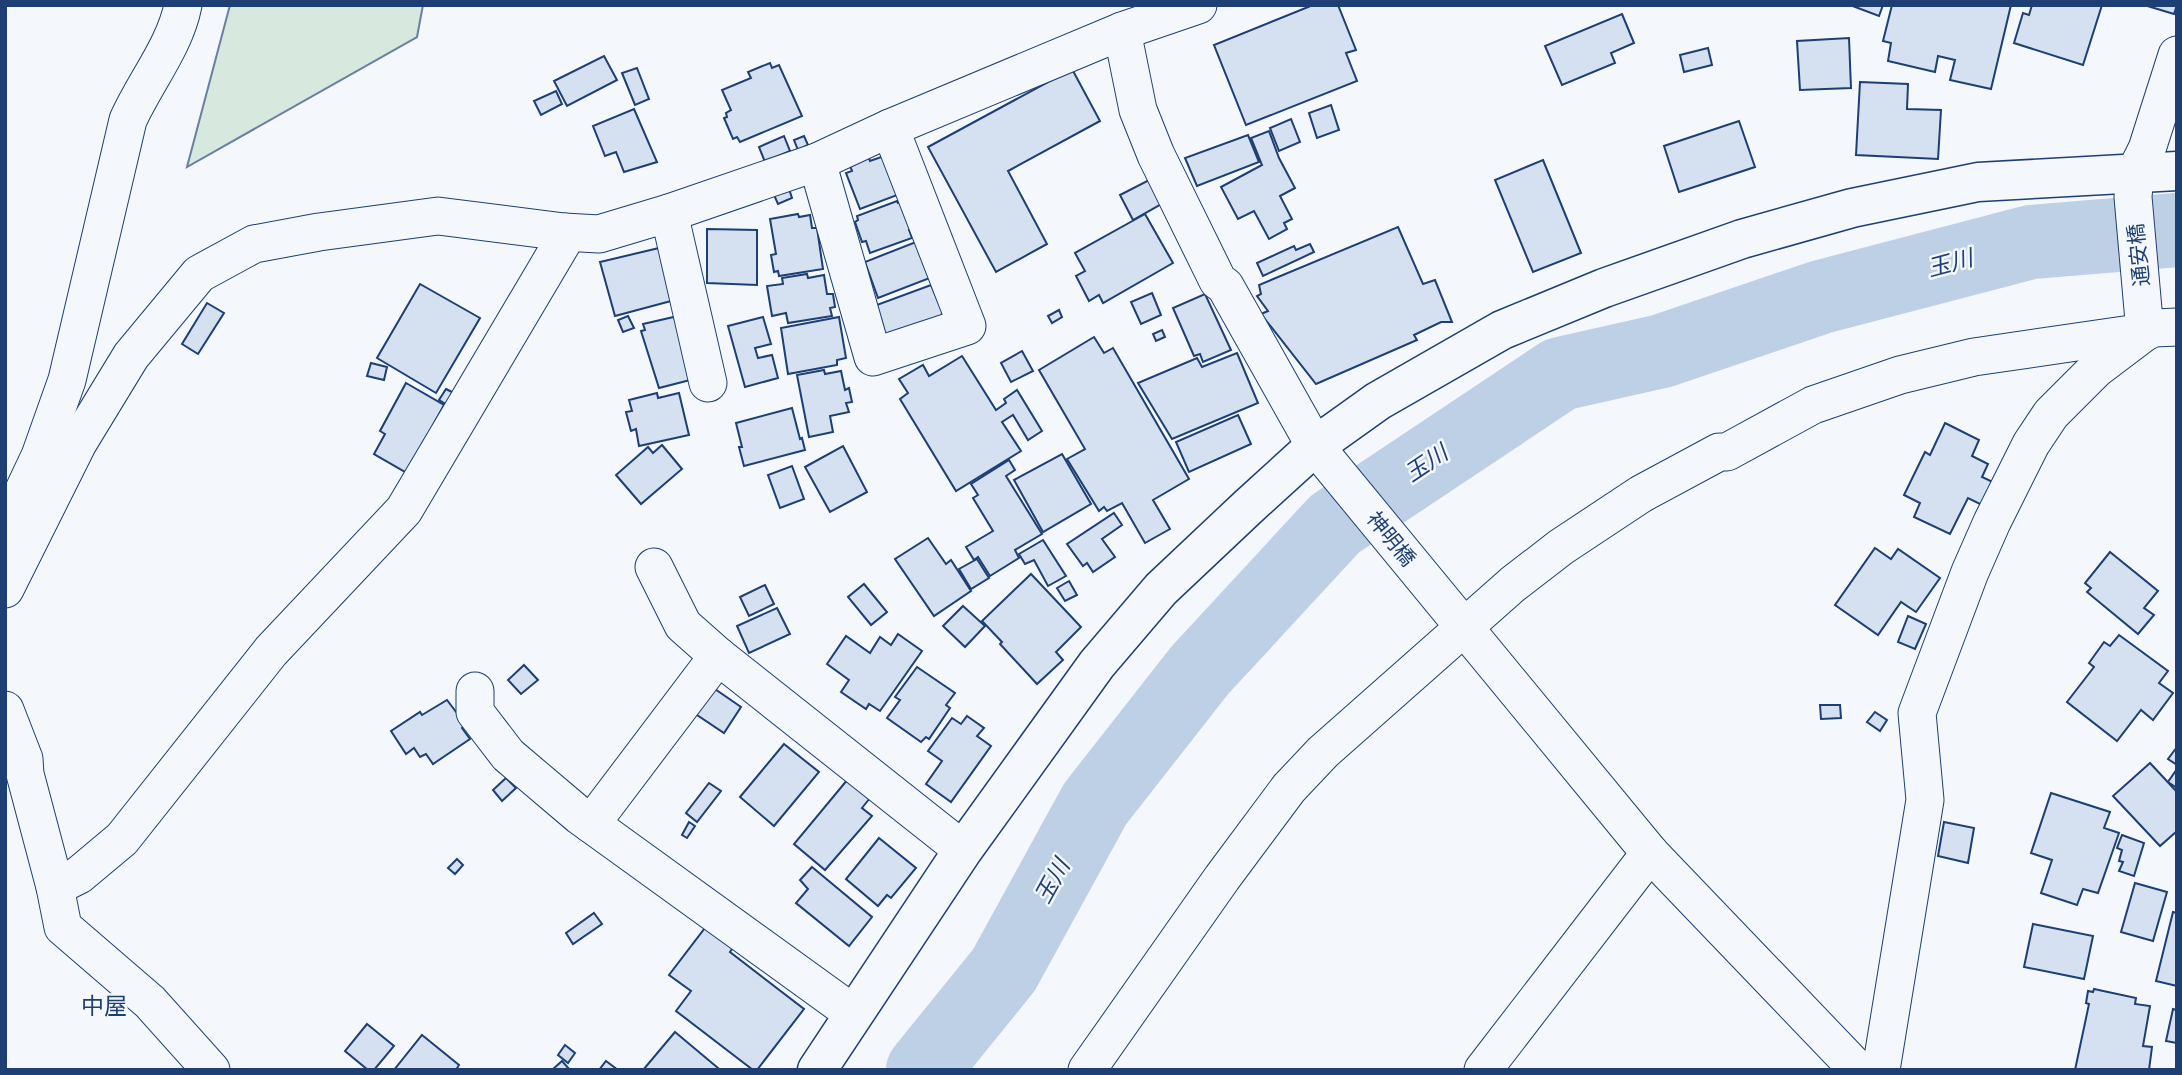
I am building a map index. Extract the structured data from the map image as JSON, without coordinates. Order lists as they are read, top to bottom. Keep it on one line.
{"streets":{"street":["通安橋","神明橋"]},"districts":["中屋"],"water":["玉川"]}
